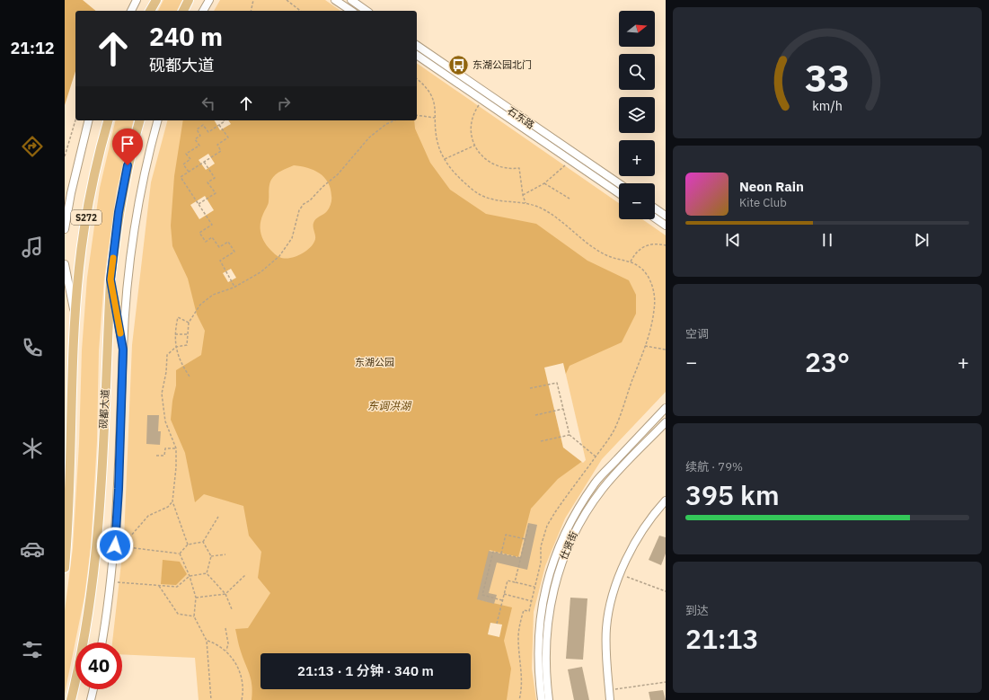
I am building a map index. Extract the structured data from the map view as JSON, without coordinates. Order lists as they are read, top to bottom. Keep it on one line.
{"streets":{"main road":["S272","砚都大道"],"street":["石东路","仕贤街"]},"water":["东调洪湖"],"parks":["东湖公园"],"places":{"bus stop":["东湖公园北门"]},"north":"right","page":{"tabs":"21:12","map_buttons":["+","−"],"turn":["240 m","砚都大道"],"song":["Neon Rain","Kite Club"],"tile":["空调",["续航 · 79%","395 km"],["到达","21:13"]],"heat":["−","23°","+"],"limit":"40","trip":"21:13 · 1 分钟 · 340 m","gauge":["33","km/h"]}}
